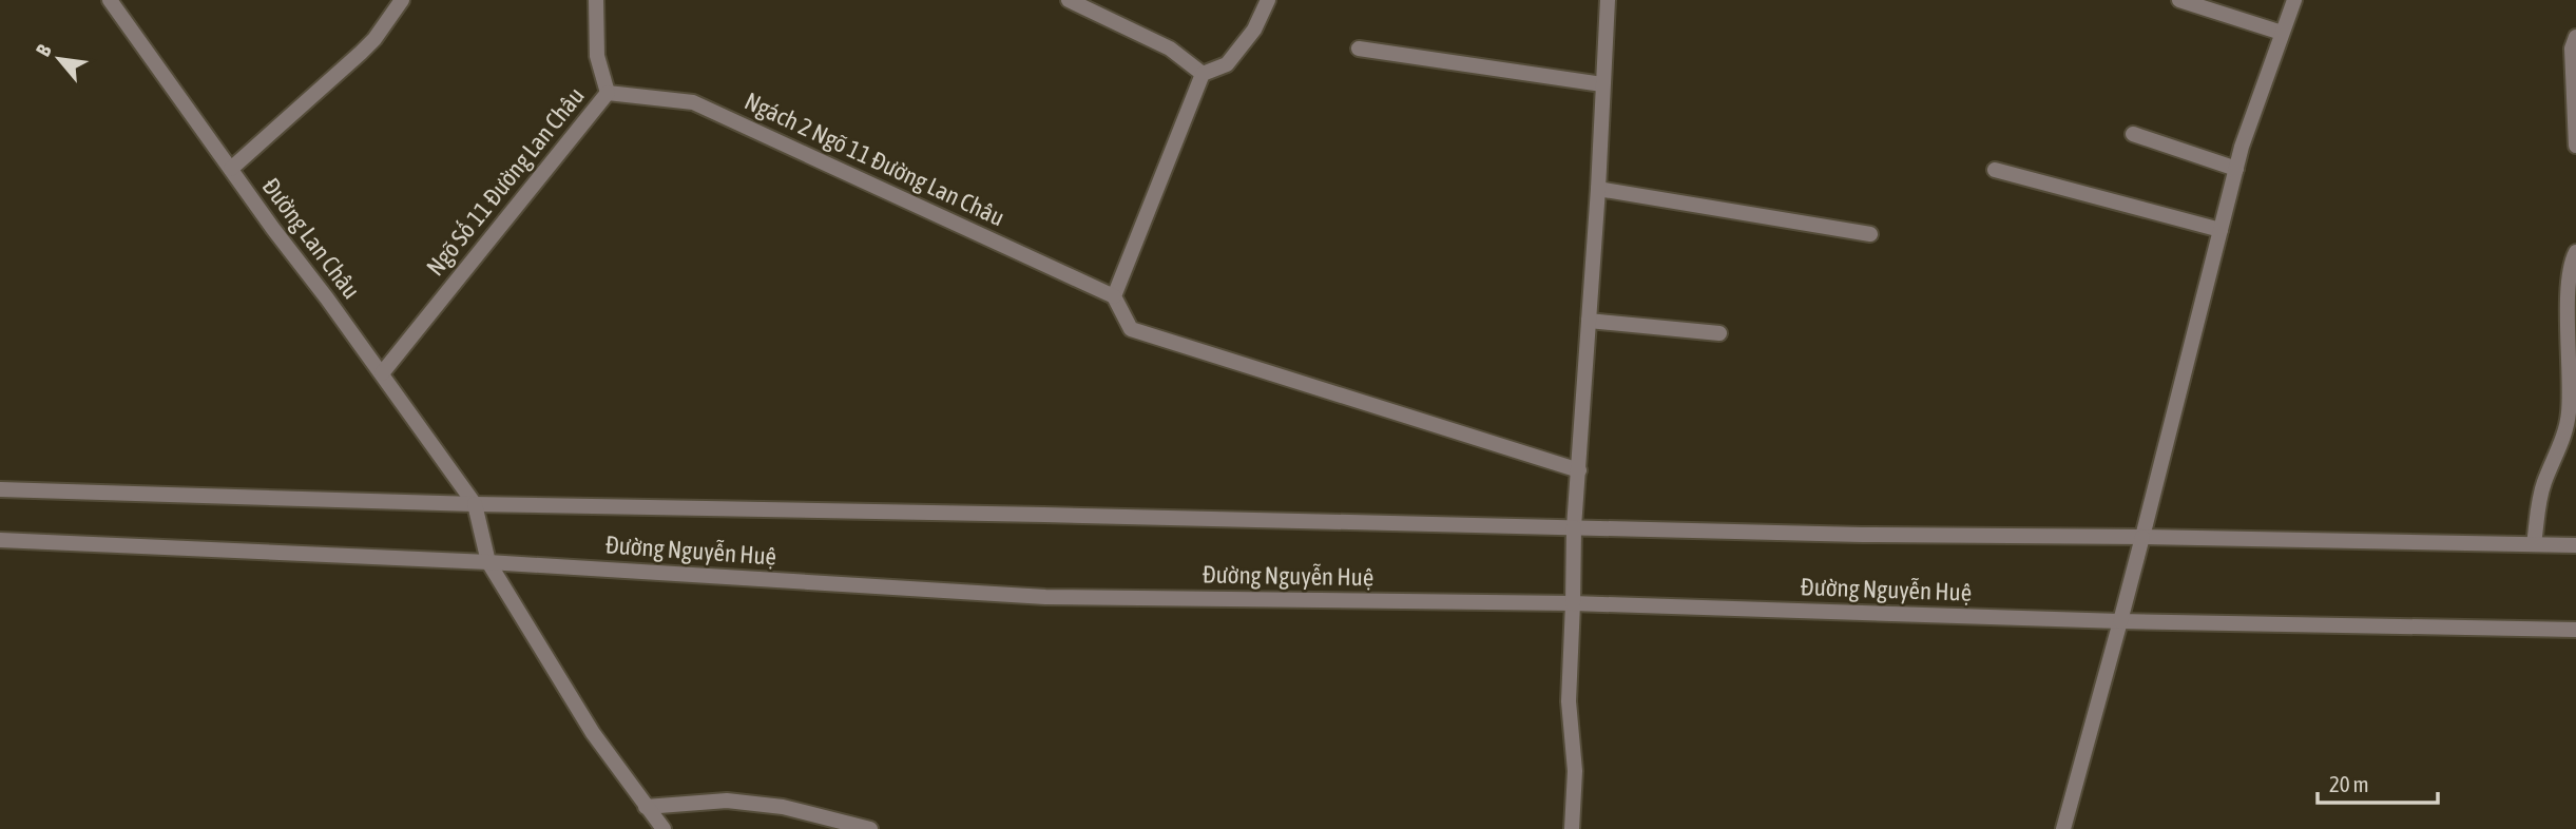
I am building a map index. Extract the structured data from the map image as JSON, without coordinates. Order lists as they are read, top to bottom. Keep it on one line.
{"streets":{"street":["Ngách 2 Ngõ 11 Đường Lan Châu","Ngõ Số 11 Đường Lan Châu","Đường Lan Châu","Đường Nguyễn Huệ"]},"crossings":[["Ngách 2 Ngõ 11 Đường Lan Châu","Ngõ Số 11 Đường Lan Châu"],["Ngõ Số 11 Đường Lan Châu","Đường Lan Châu"],["Đường Lan Châu","Đường Nguyễn Huệ"]],"scale_bar":"20 m","north":"top left"}
